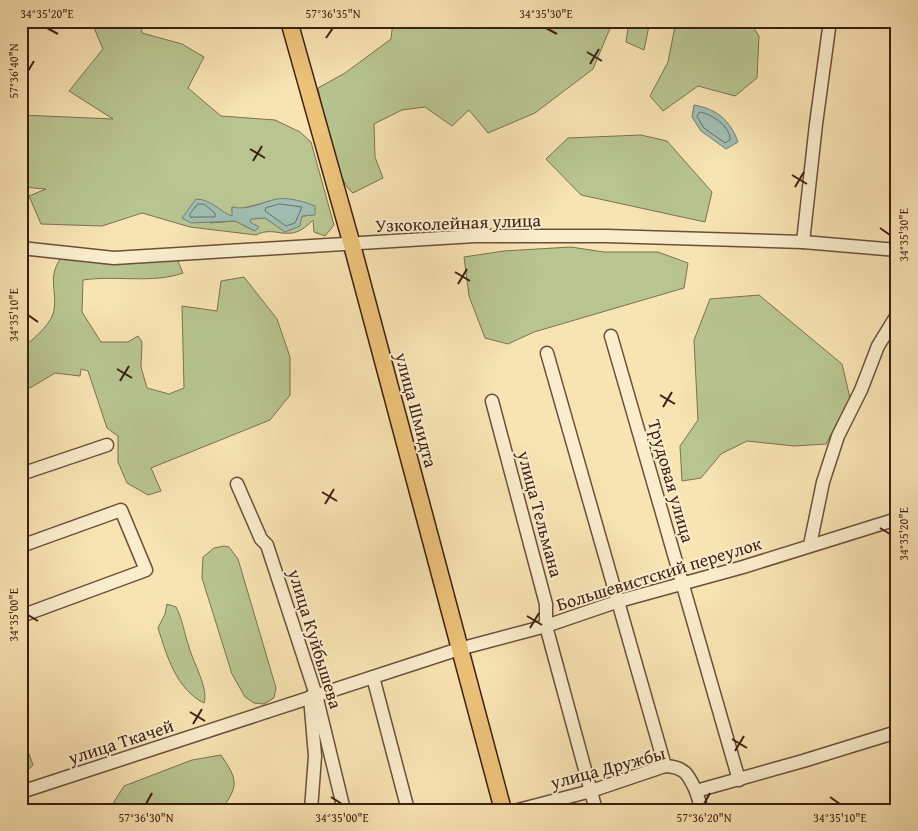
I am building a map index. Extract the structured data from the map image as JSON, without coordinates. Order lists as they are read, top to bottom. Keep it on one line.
{"streets":{"main road":["улица Шмидта"],"street":["Узкоколейная улица","Трудовая улица","улица Тельмана","Большевистский переулок","улица Куйбышева","улица Ткачей","улица Дружбы"]},"crossings":[["Узкоколейная улица","улица Шмидта"],["улица Шмидта","Большевистский переулок"],["Трудовая улица","Большевистский переулок"],["улица Тельмана","Большевистский переулок"],["улица Тельмана","улица Дружбы"],["Большевистский переулок","улица Куйбышева"],["Большевистский переулок","улица Ткачей"],["улица Куйбышева","улица Ткачей"]],"coordinates":["34°35'20\"E","57°36'35\"N","34°35'30\"E","57°36'40\"N","34°35'10\"E","34°35'00\"E","57°36'30\"N","57°36'20\"N"]}
